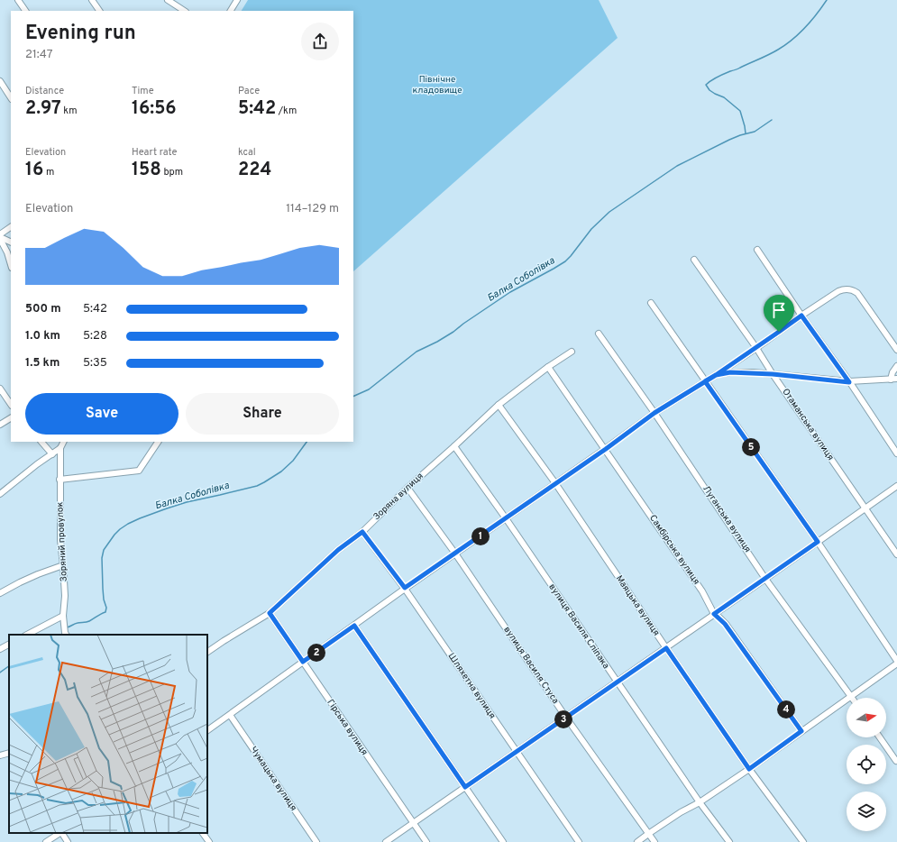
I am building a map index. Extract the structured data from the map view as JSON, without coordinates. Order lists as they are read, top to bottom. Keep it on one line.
{"streets":{"street":["Отаманська вулиця","Зоряна вулиця","Луганська вулиця","Зоряний провулок","Самбірська вулиця","Маяцька вулиця","вулиця Василя Сліпака","вулиця Василя Стуса","Шляхетна вулиця","Гірська вулиця","Чумацька вулиця"]},"crossings":[["Зоряна вулиця","Самбірська вулиця"],["Зоряна вулиця","Маяцька вулиця"],["Зоряна вулиця","вулиця Василя Сліпака"],["Зоряна вулиця","вулиця Василя Стуса"],["Зоряна вулиця","Шляхетна вулиця"],["Зоряна вулиця","Гірська вулиця"]],"water":["Балка Соболівка"],"parks":["Північне кладовище"],"north":"right","page":{"heading":["Evening run","21:47"],"stats":[["Distance","2.97 km"],["Time","16:56"],["Pace","5:42 /km"],["Elevation","16 m"],["Heart rate","158 bpm"],["kcal","224"]],"chart":["Elevation","114–129 m"],"list":[{"name":"500 m","note":"5:42"},{"name":"1.0 km","note":"5:28"},{"name":"1.5 km","note":"5:35"}],"buttons":["Save","Share"],"pins":["5","1","2","4","3"]}}
